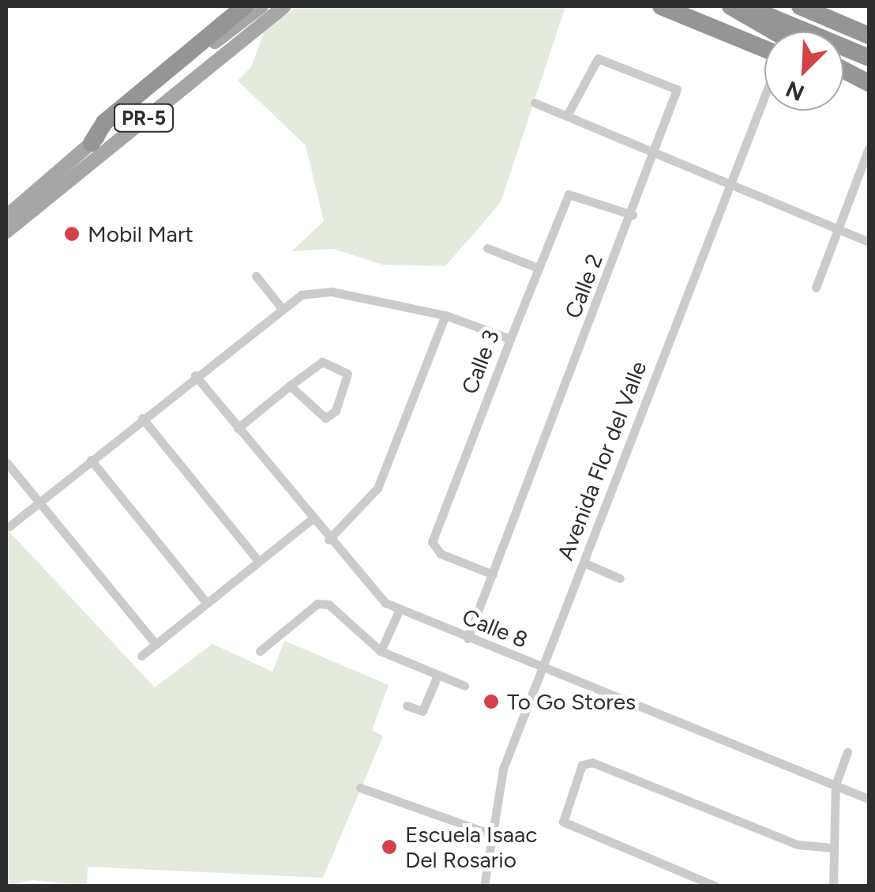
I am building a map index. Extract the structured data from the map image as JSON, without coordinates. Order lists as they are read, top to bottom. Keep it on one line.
{"streets":{"main road":["PR-5"],"street":["Calle 2","Calle 3","Avenida Flor del Valle","Calle 8"]},"crossings":[["Calle 2","Calle 3"],["Calle 2","Calle 8"],["Avenida Flor del Valle","Calle 8"]],"places":["Mobil Mart","To Go Stores","Escuela Isaac Del Rosario"],"north":"bottom left"}
